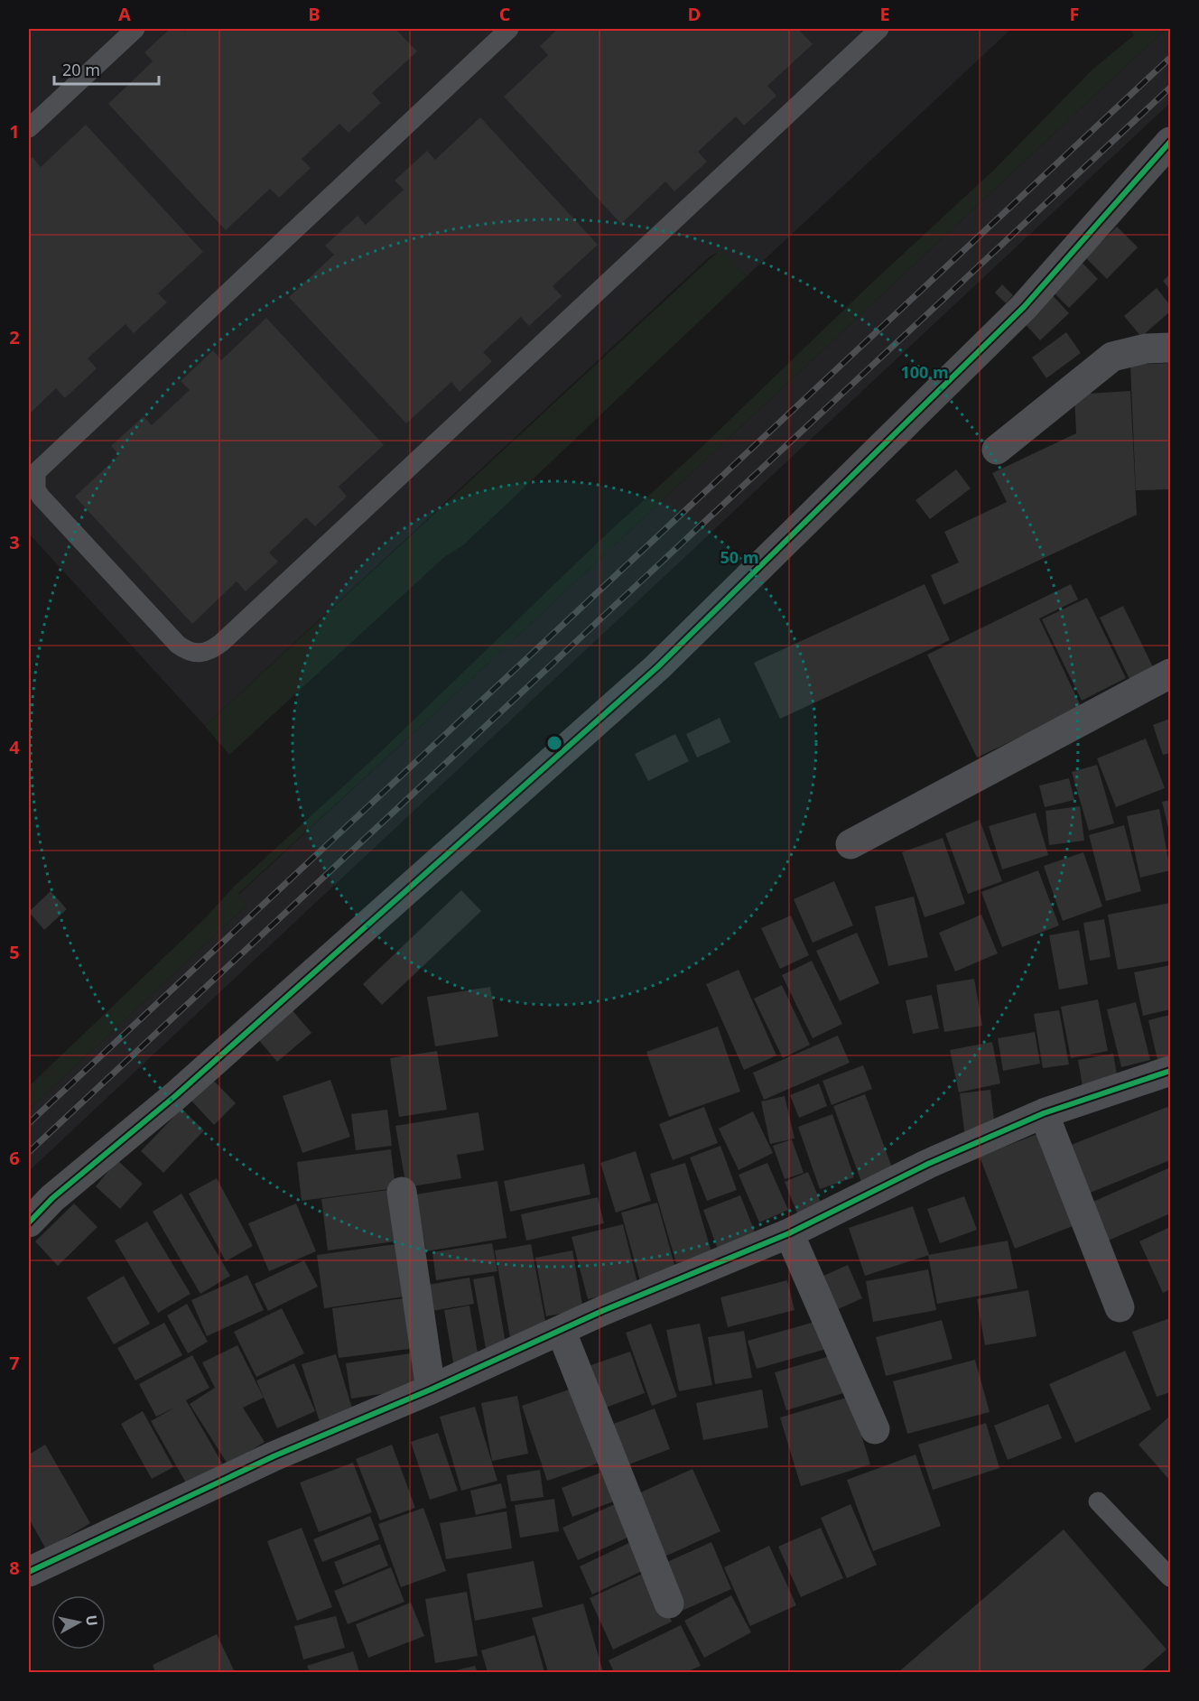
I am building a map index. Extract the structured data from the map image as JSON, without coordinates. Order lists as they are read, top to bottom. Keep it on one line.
{"scale_bar":"20 m","north":"right","grid":{"columns":["A","B","C","D","E","F"],"rows":["1","2","3","4","5","6","7","8"]},"rings":["100 m","50 m"]}
